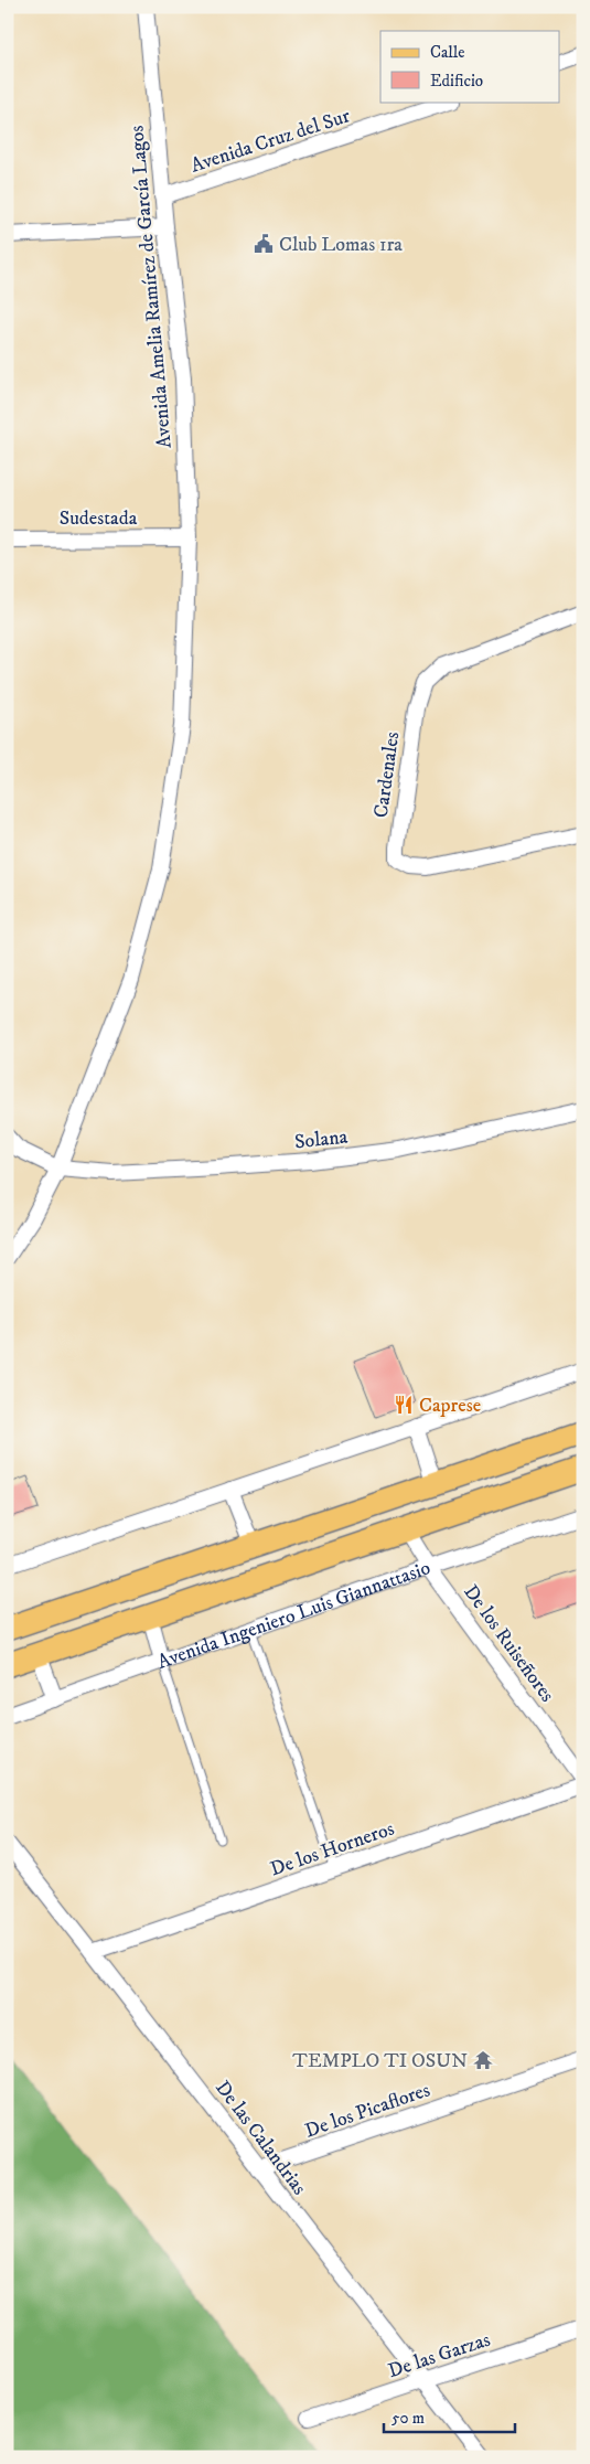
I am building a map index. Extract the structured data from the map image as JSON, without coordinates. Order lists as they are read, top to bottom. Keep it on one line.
{"streets":{"street":["Avenida Cruz del Sur","Avenida Amelia Ramírez de García Lagos","Sudestada","Cardenales","Solana","Avenida Ingeniero Luis Giannattasio","De los Ruiseñores","De los Horneros","De los Picaflores","De las Calandrias","De las Garzas"]},"crossings":[["Avenida Cruz del Sur","Avenida Amelia Ramírez de García Lagos"],["Avenida Amelia Ramírez de García Lagos","Sudestada"],["Avenida Amelia Ramírez de García Lagos","Solana"],["Avenida Ingeniero Luis Giannattasio","De los Ruiseñores"],["De los Horneros","De las Calandrias"],["De los Picaflores","De las Calandrias"],["De las Calandrias","De las Garzas"]],"places":{"public building":["Club Lomas 1ra"],"restaurant":["Caprese"],"temple":["TEMPLO TI OSUN"]},"legend":["Calle","Edificio"],"scale_bar":"50 m"}
